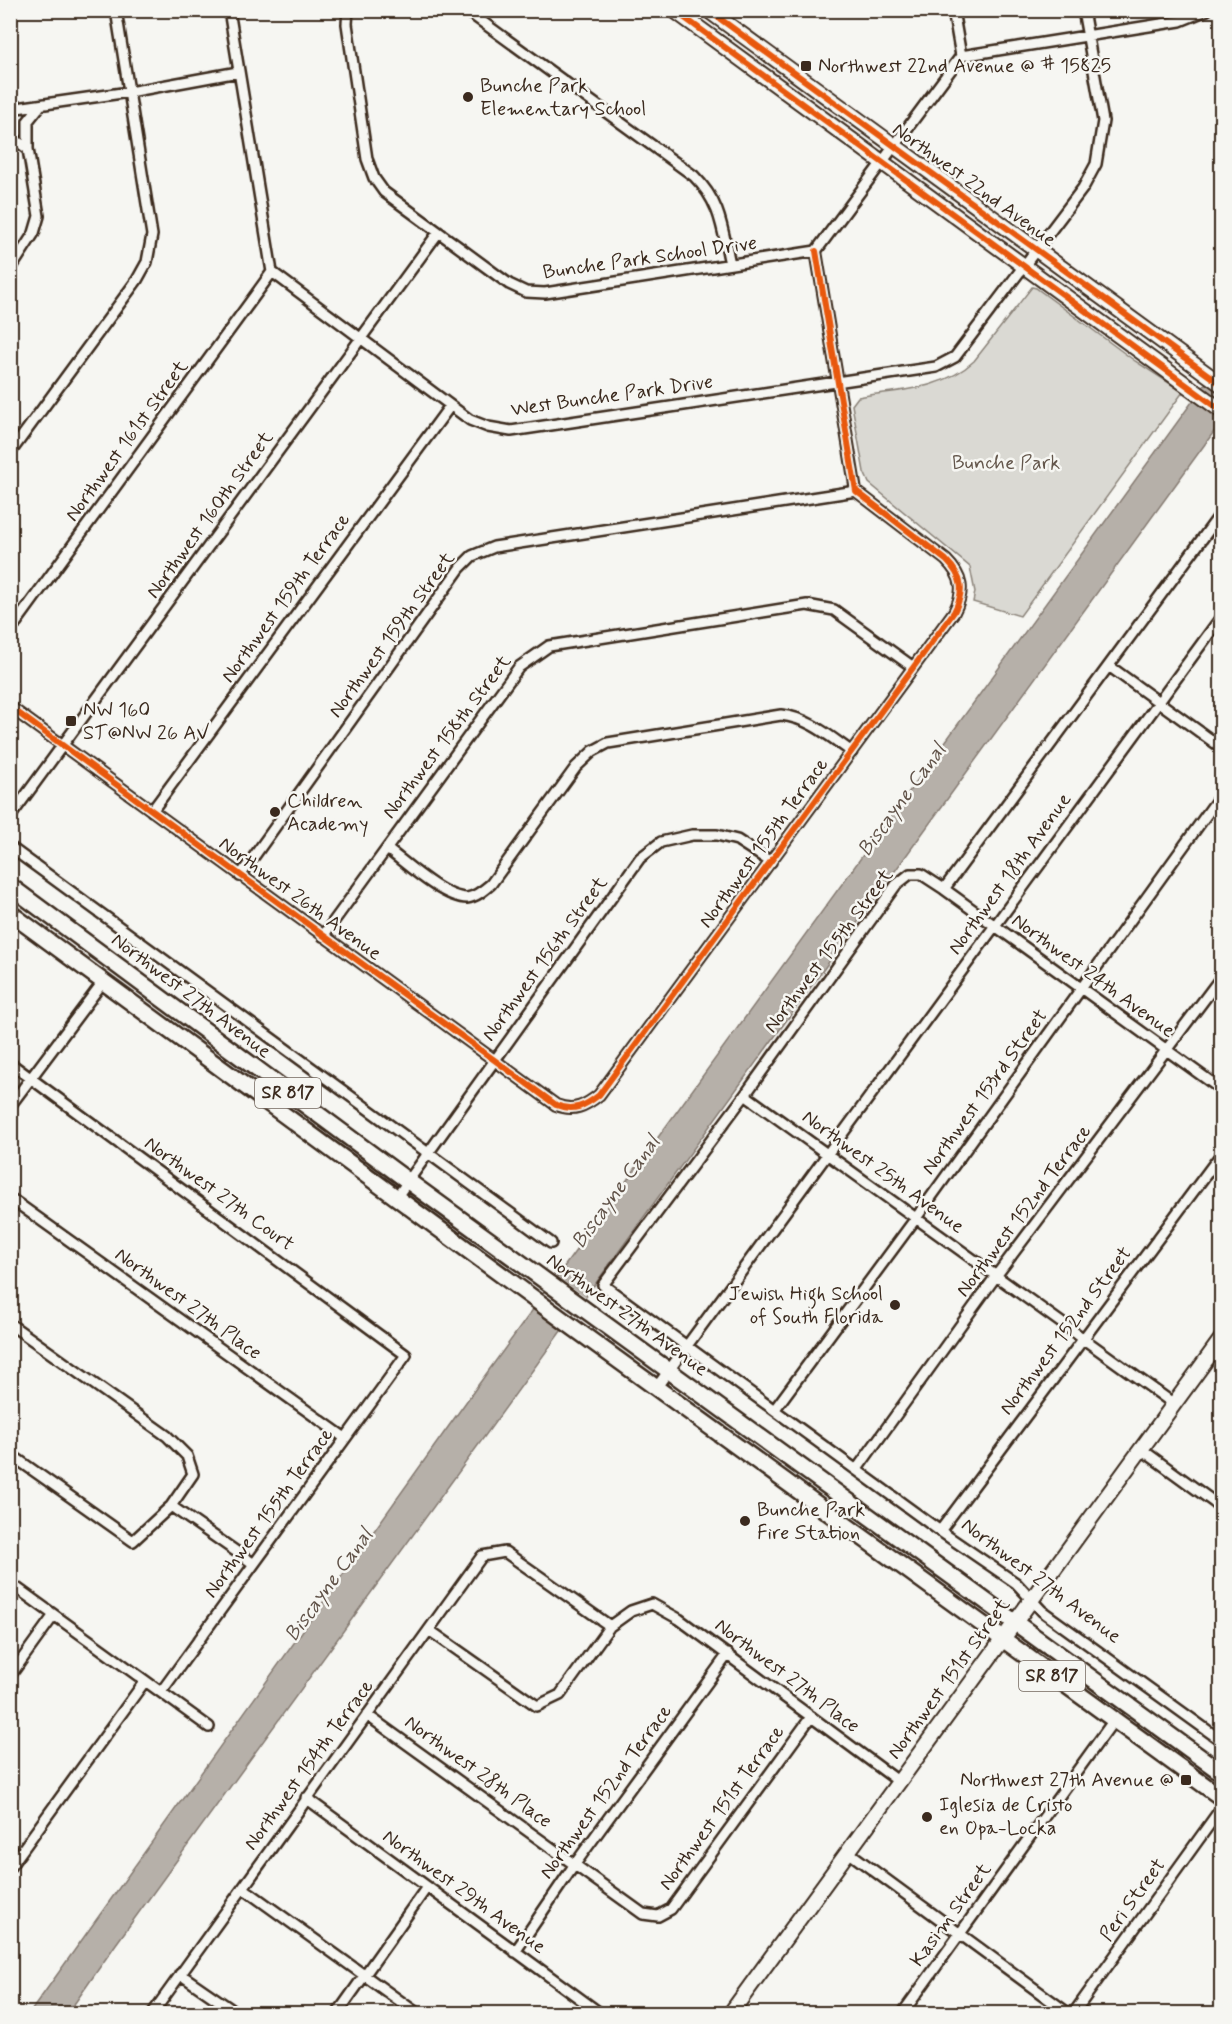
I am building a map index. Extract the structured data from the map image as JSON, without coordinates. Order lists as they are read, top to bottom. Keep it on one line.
{"streets":{"main road":["Northwest 22nd Avenue","Northwest 27th Avenue","SR 817","Northwest 151st Street"],"street":["Bunche Park School Drive","West Bunche Park Drive","Northwest 161st Street","Northwest 160th Street","Northwest 159th Terrace","Northwest 159th Street","Northwest 158th Street","Northwest 155th Terrace","Northwest 18th Avenue","Northwest 26th Avenue","Northwest 155th Street","Northwest 156th Street","Northwest 24th Avenue","Northwest 153rd Street","Northwest 25th Avenue","Northwest 27th Court","Northwest 152nd Terrace","Northwest 27th Place","Northwest 152nd Street","Northwest 154th Terrace","Northwest 28th Place","Northwest 151st Terrace","Northwest 29th Avenue","Peri Street","Kasim Street"]},"crossings":[["Northwest 22nd Avenue","West Bunche Park Drive"],["Bunche Park School Drive","Northwest 160th Street"],["West Bunche Park Drive","Northwest 161st Street"],["West Bunche Park Drive","Northwest 160th Street"],["West Bunche Park Drive","Northwest 159th Terrace"],["Northwest 160th Street","Northwest 26th Avenue"],["Northwest 159th Terrace","Northwest 26th Avenue"],["Northwest 159th Street","Northwest 155th Terrace"],["Northwest 159th Street","Northwest 26th Avenue"],["Northwest 158th Street","Northwest 155th Terrace"],["Northwest 158th Street","Northwest 26th Avenue"],["Northwest 155th Terrace","Northwest 26th Avenue"],["Northwest 155th Terrace","Northwest 156th Street"],["Northwest 155th Terrace","Northwest 27th Court"],["Northwest 155th Terrace","Northwest 27th Place"],["Northwest 18th Avenue","Northwest 24th Avenue"],["Northwest 18th Avenue","Northwest 27th Avenue"],["Northwest 18th Avenue","Northwest 25th Avenue"],["Northwest 26th Avenue","Northwest 156th Street"],["Northwest 155th Street","Northwest 24th Avenue"],["Northwest 155th Street","Northwest 27th Avenue"],["Northwest 155th Street","Northwest 25th Avenue"],["Northwest 156th Street","Northwest 27th Avenue"],["Northwest 24th Avenue","Northwest 153rd Street"],["Northwest 24th Avenue","Northwest 152nd Terrace"],["Northwest 27th Avenue","Northwest 153rd Street"],["Northwest 27th Avenue","Northwest 152nd Terrace"],["Northwest 27th Avenue","Northwest 152nd Street"],["Northwest 27th Avenue","Northwest 151st Street"],["Northwest 27th Avenue","Kasim Street"],["Northwest 153rd Street","Northwest 25th Avenue"],["Northwest 25th Avenue","Northwest 152nd Terrace"],["Northwest 25th Avenue","Northwest 152nd Street"],["Northwest 25th Avenue","Northwest 151st Street"],["Northwest 152nd Terrace","Northwest 27th Place"],["Northwest 152nd Terrace","Northwest 28th Place"],["Northwest 152nd Terrace","Northwest 29th Avenue"],["Northwest 27th Place","Northwest 151st Street"],["Northwest 27th Place","Northwest 154th Terrace"],["Northwest 27th Place","Northwest 151st Terrace"],["Northwest 154th Terrace","Northwest 28th Place"],["Northwest 154th Terrace","Northwest 29th Avenue"],["Northwest 28th Place","Northwest 151st Terrace"]],"water":["Biscayne Canal"],"parks":["Bunche Park"],"places":{"transit":["Northwest 22nd Avenue @ # 15825","NW 160 ST@NW 26 AV","Northwest 27th Avenue @"],"other":["Bunche Park Elementary School","Children Academy","Jewish High School of South Florida","Bunche Park Fire Station","Iglesia de Cristo en Opa-Locka"]}}
